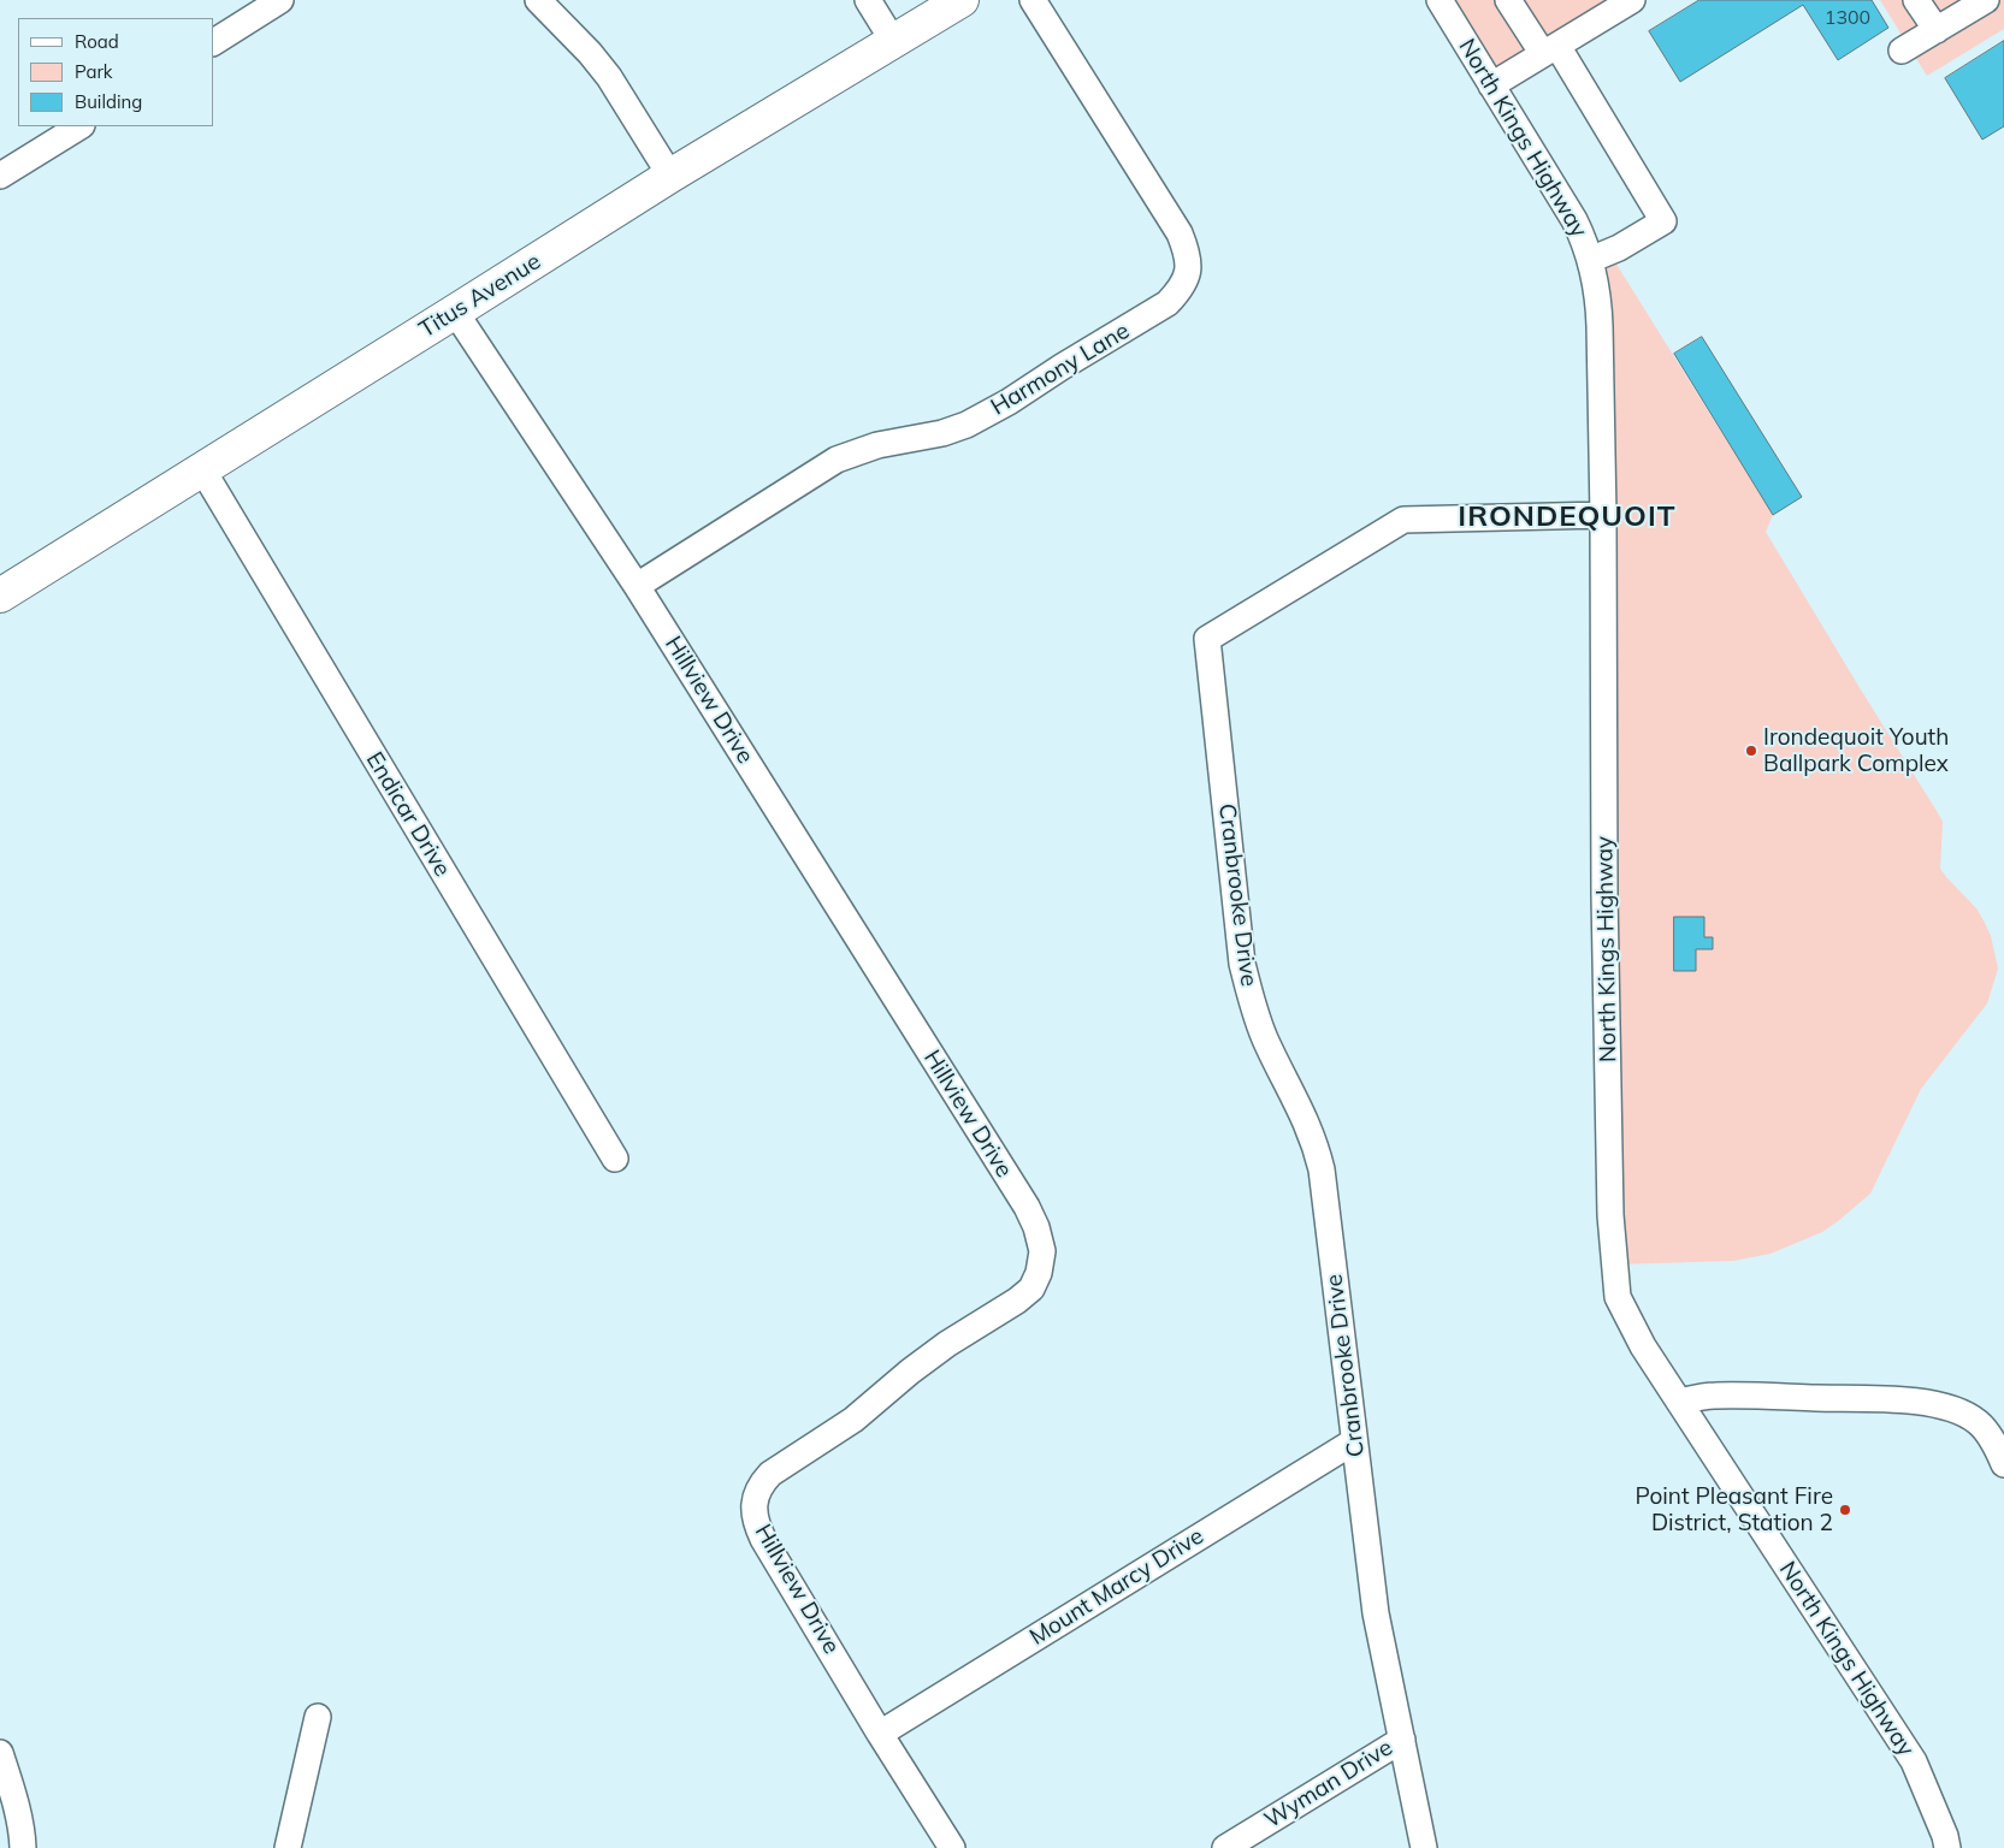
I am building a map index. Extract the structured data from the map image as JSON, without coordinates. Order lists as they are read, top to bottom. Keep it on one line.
{"streets":{"main road":["Titus Avenue"],"street":["North Kings Highway","Harmony Lane","Hillview Drive","Endicar Drive","Cranbrooke Drive","Mount Marcy Drive","Wyman Drive"]},"crossings":[["North Kings Highway","Cranbrooke Drive"],["Titus Avenue","Hillview Drive"],["Titus Avenue","Endicar Drive"],["Harmony Lane","Hillview Drive"],["Hillview Drive","Mount Marcy Drive"],["Cranbrooke Drive","Mount Marcy Drive"],["Cranbrooke Drive","Wyman Drive"]],"districts":["IRONDEQUOIT"],"places":["Irondequoit Youth Ballpark Complex","Point Pleasant Fire District, Station 2"],"house_numbers":["1300"],"legend":["Road","Park","Building"]}
